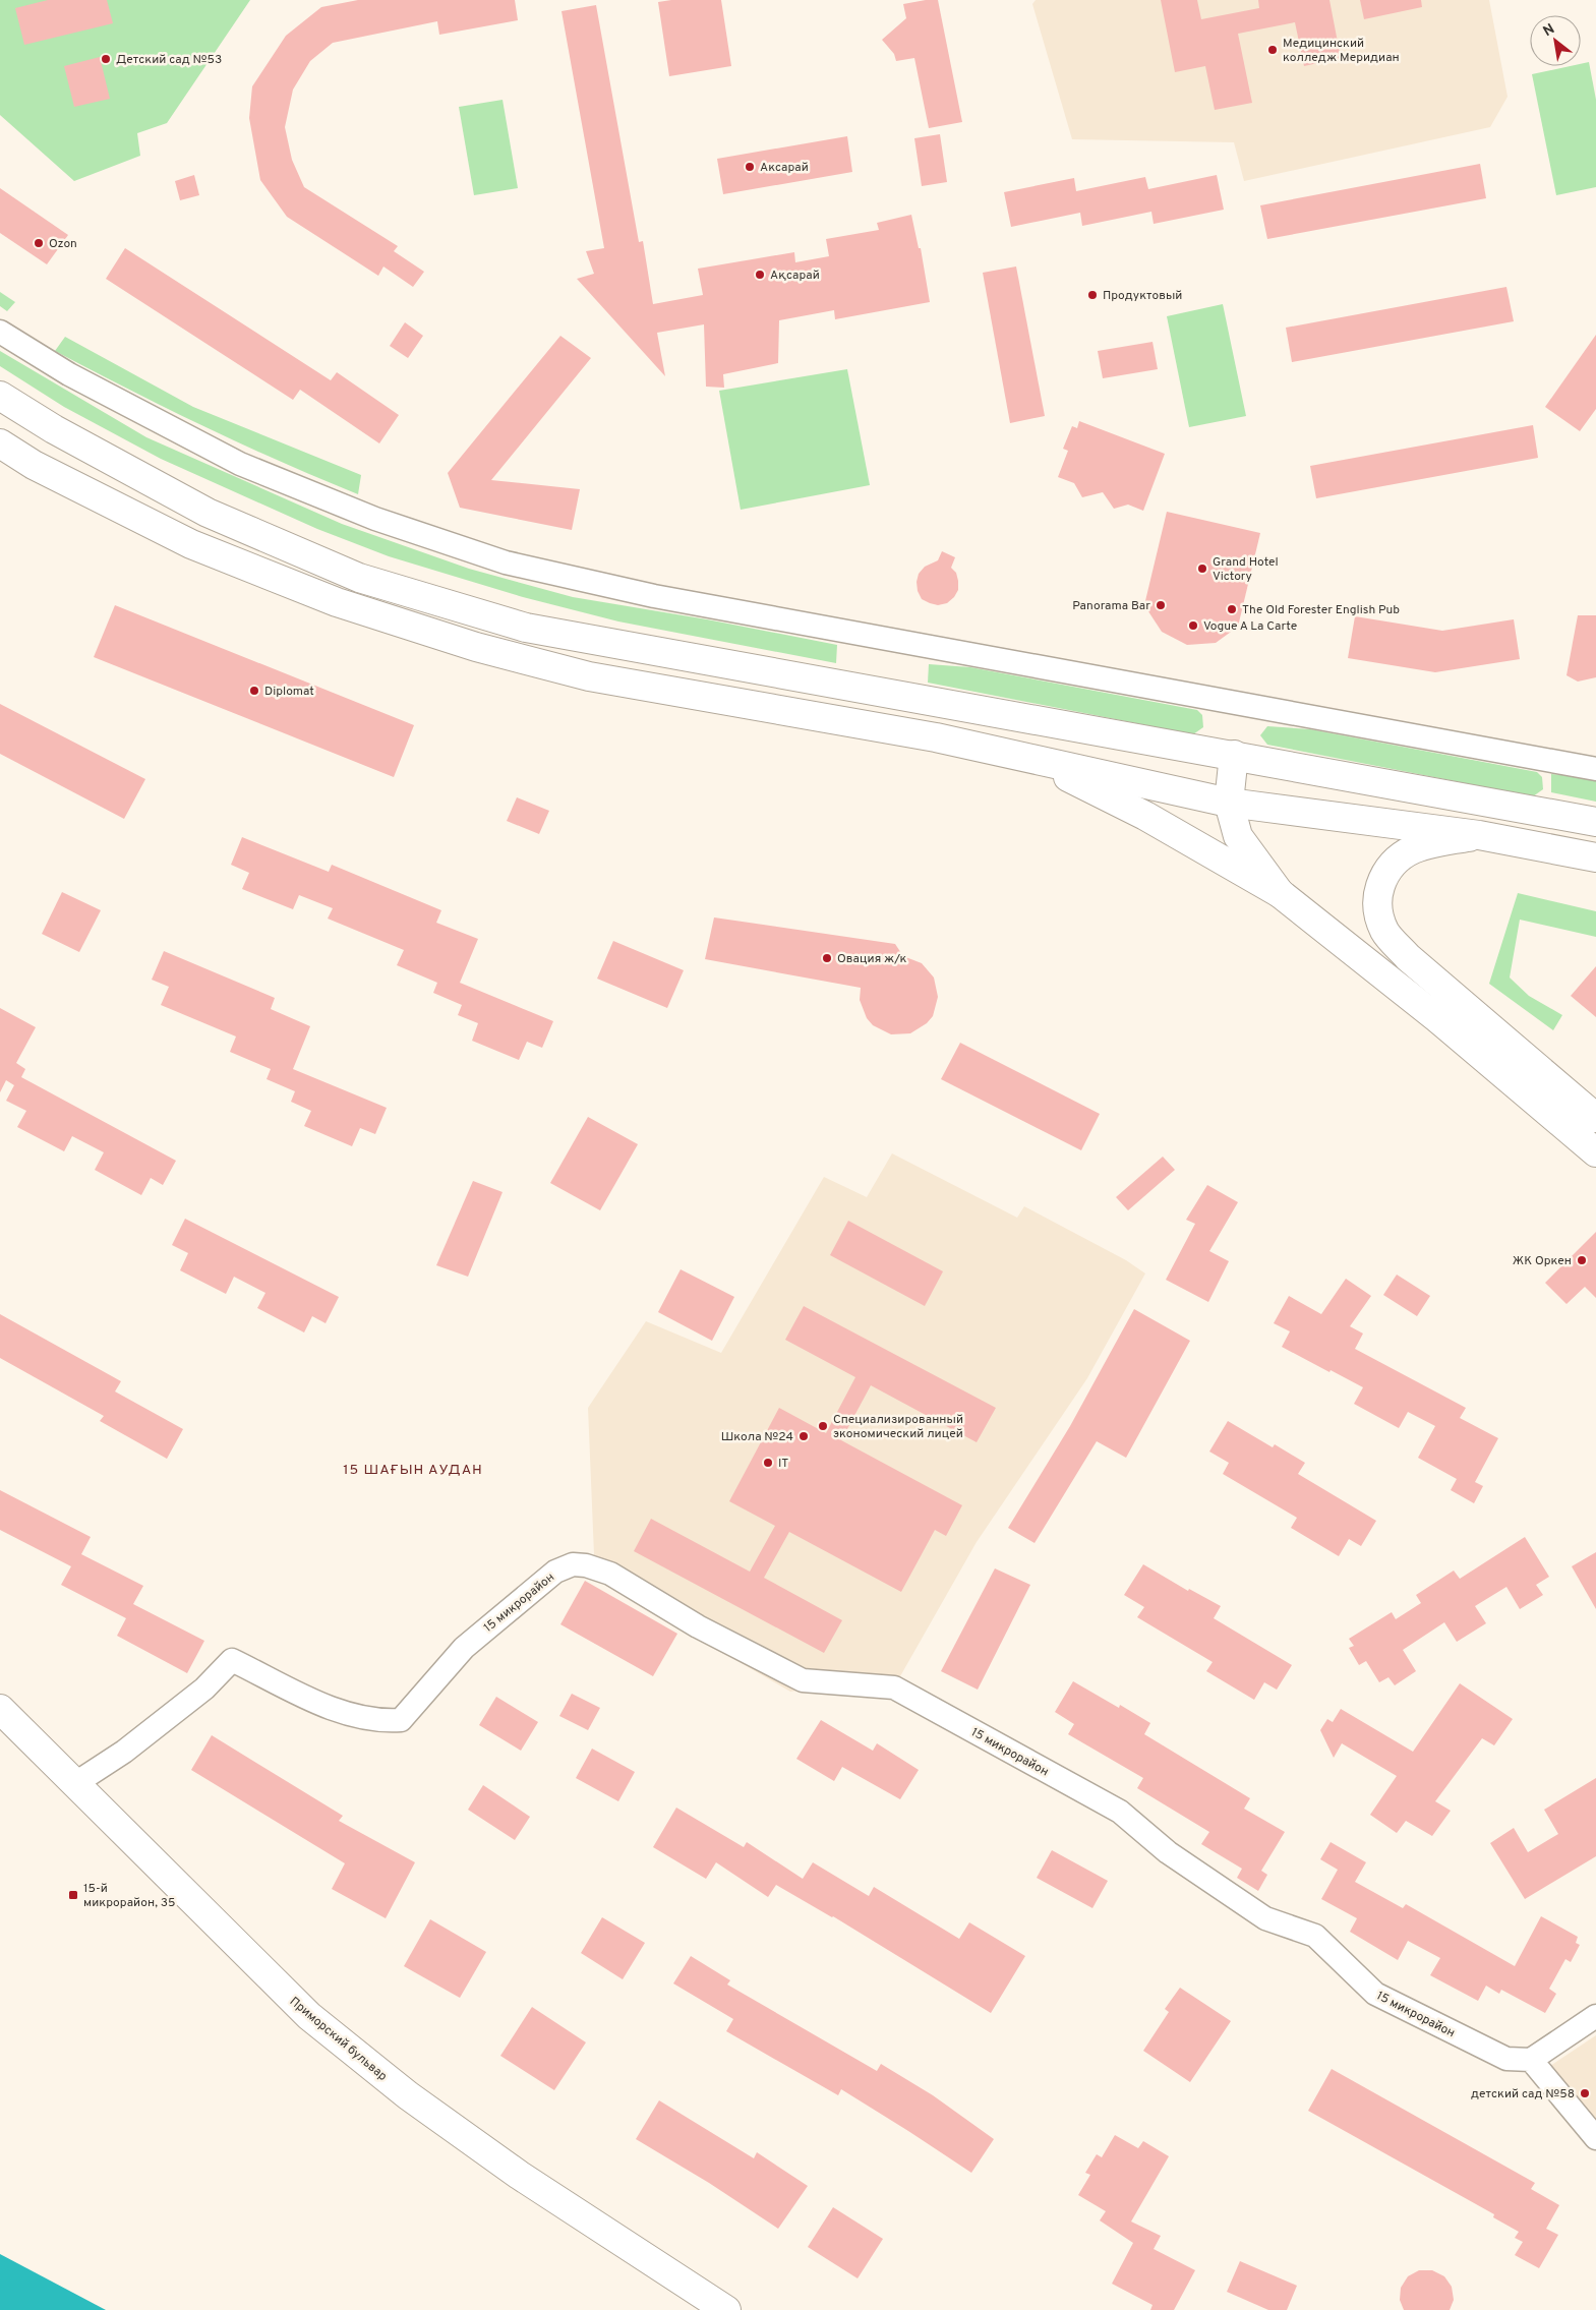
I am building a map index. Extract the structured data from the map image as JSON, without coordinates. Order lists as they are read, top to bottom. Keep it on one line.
{"streets":{"main road":["Приморский бульвар"],"street":["15 микрорайон"]},"crossings":[["15 микрорайон","Приморский бульвар"]],"districts":["15 ШАҒЫН АУДАН"],"places":{"other":["Медицинский колледж Меридиан","Детский сад №53","Аксарай","Ozon","Ақсарай","Продуктовый","Grand Hotel Victory","Panorama Bar","The Old Forester English Pub","Vogue A La Carte","Diplomat","Овация ж/к","ЖК Оркен","Специализированный экономический лицей","Школа №24","IT","детский сад №58"],"transit":["15-й микрорайон, 35"]},"north":"top left"}
